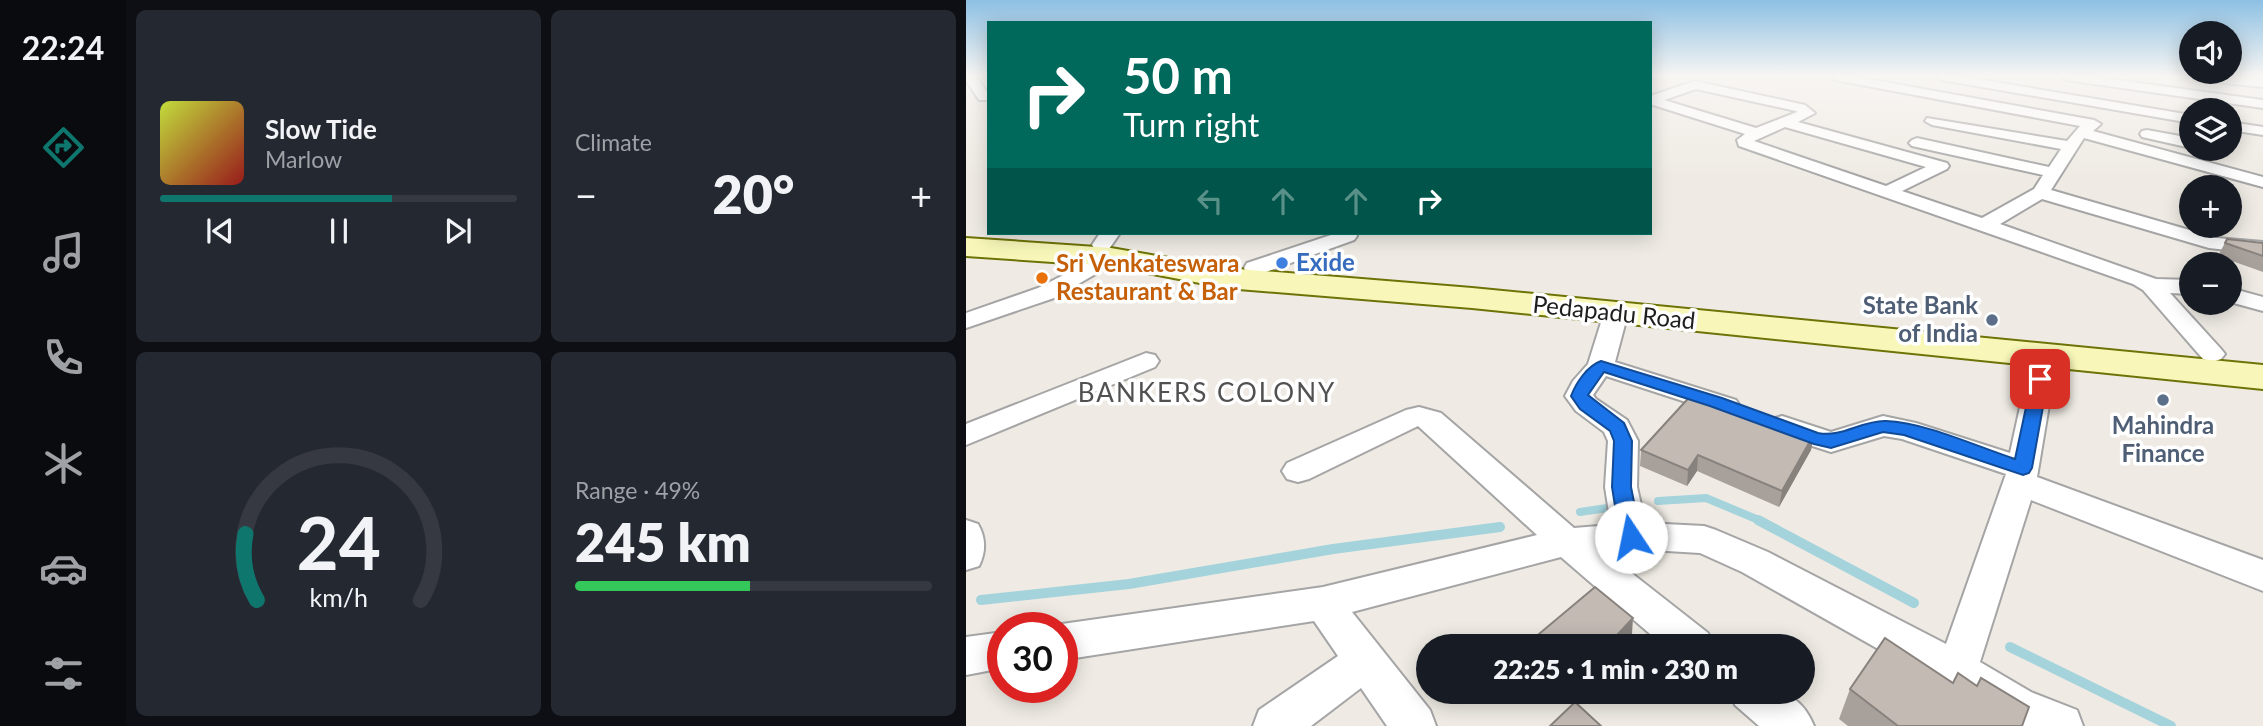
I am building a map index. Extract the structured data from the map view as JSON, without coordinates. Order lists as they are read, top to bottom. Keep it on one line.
{"streets":{"main road":["Pedapadu Road"]},"districts":["BANKERS COLONY"],"places":["Exide","Sri Venkateswara Restaurant & Bar","State Bank of India","Mahindra Finance"],"page":{"tabs":"22:24","tile":["Climate",["Range · 49%","245 km"]],"map_buttons":["+","−"],"turn":["50 m","Turn right"],"song":["Slow Tide","Marlow"],"heat":["−","20°","+"],"limit":"30","trip":"22:25 · 1 min · 230 m","gauge":["24","km/h"]}}
